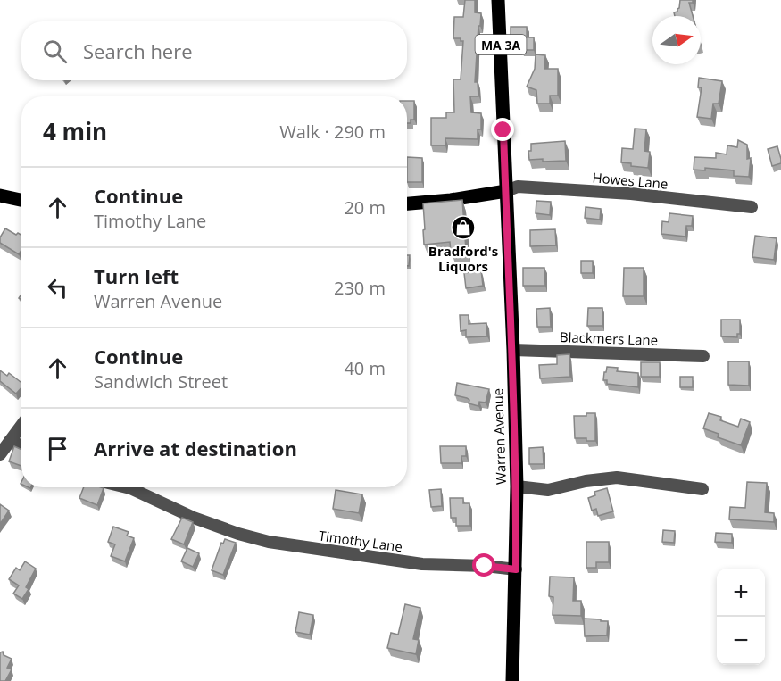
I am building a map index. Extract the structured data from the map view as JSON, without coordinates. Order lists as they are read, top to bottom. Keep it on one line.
{"streets":{"main road":["MA 3A","Warren Avenue"],"street":["Howes Lane","Blackmers Lane","Timothy Lane"]},"crossings":[["MA 3A","Howes Lane"],["MA 3A","Warren Avenue"],["Howes Lane","Warren Avenue"],["Blackmers Lane","Warren Avenue"],["Warren Avenue","Timothy Lane"]],"places":{"shop":["Bradford's Liquors"]},"north":"right","page":{"search":"Search here","heading":["4 min","Walk · 290 m"],"list":[["Continue","Timothy Lane","20 m"],["Turn left","Warren Avenue","230 m"],["Continue","Sandwich Street","40 m"],"Arrive at destination"],"map_buttons":["+","−"]}}
